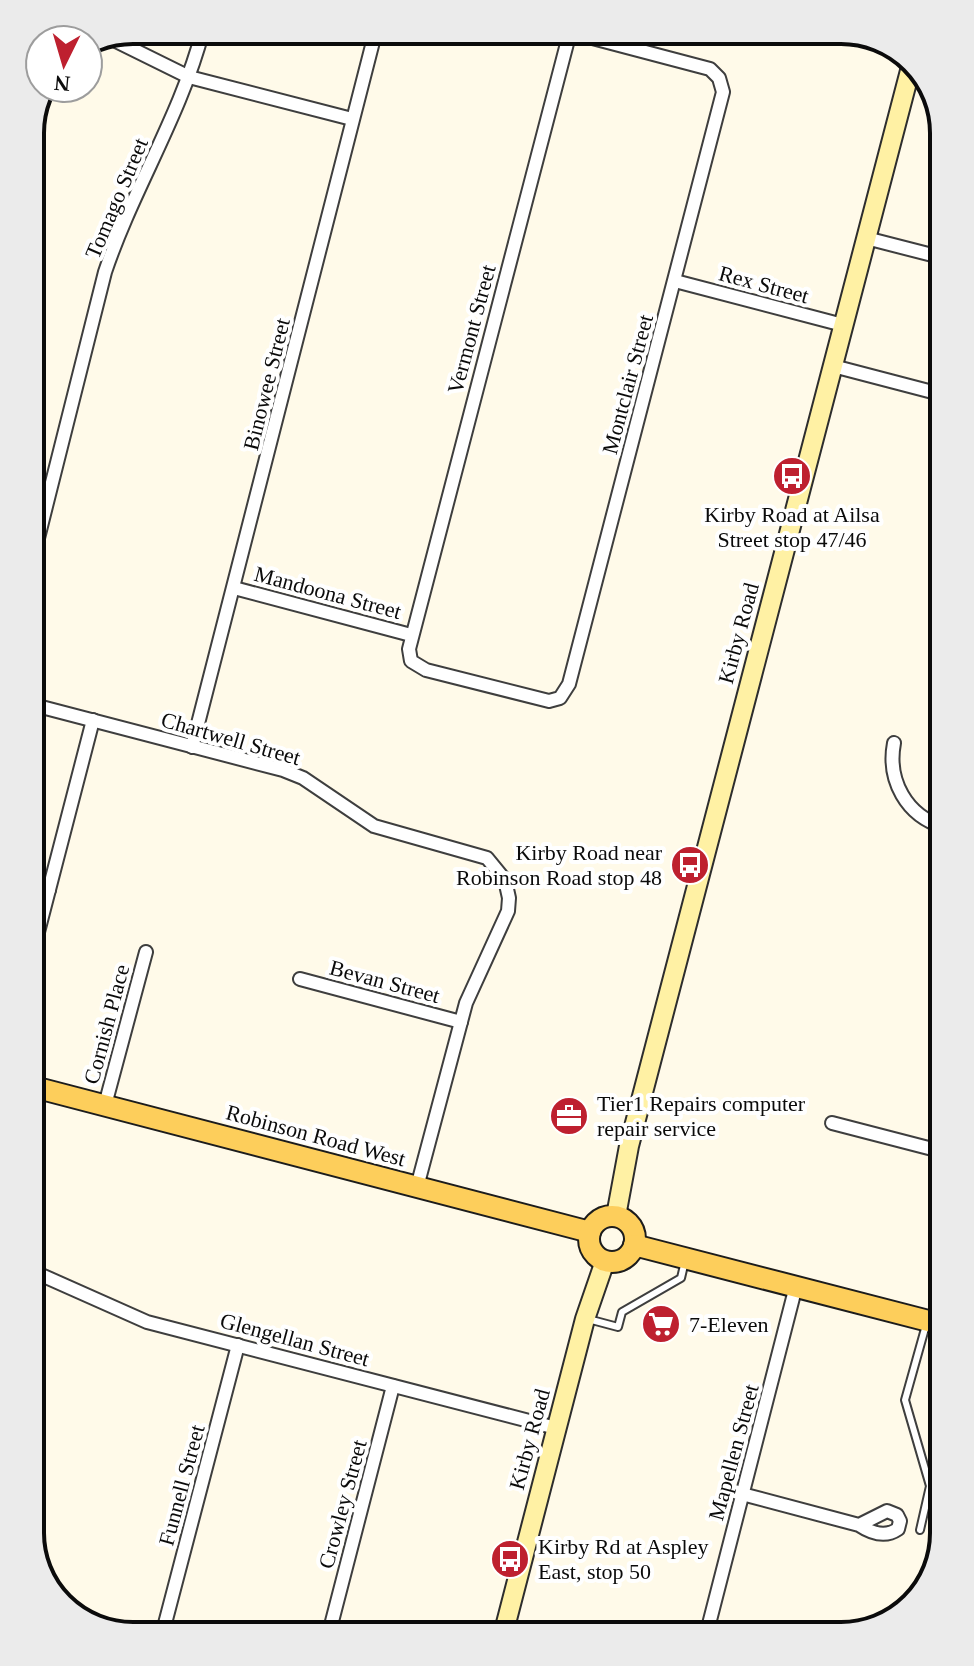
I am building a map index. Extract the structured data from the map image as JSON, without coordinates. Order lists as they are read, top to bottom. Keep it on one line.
{"streets":{"main road":["Robinson Road West"],"street":["Tomago Street","Rex Street","Vermont Street","Binowee Street","Montclair Street","Mandoona Street","Kirby Road","Chartwell Street","Bevan Street","Cornish Place","Glengellan Street","Mapellen Street","Funnell Street","Crowley Street"]},"crossings":[["Rex Street","Montclair Street"],["Rex Street","Kirby Road"],["Vermont Street","Montclair Street"],["Vermont Street","Mandoona Street"],["Binowee Street","Mandoona Street"],["Binowee Street","Chartwell Street"],["Montclair Street","Mandoona Street"],["Kirby Road","Robinson Road West"],["Kirby Road","Glengellan Street"],["Chartwell Street","Bevan Street"],["Chartwell Street","Robinson Road West"],["Cornish Place","Robinson Road West"],["Glengellan Street","Funnell Street"],["Glengellan Street","Crowley Street"]],"places":{"bus stop":["Kirby Road at Ailsa Street stop 47/46","Kirby Road near Robinson Road stop 48","Kirby Rd at Aspley East, stop 50"],"office":["Tier1 Repairs computer repair service"],"supermarket":["7-Eleven"]},"north":"bottom"}
